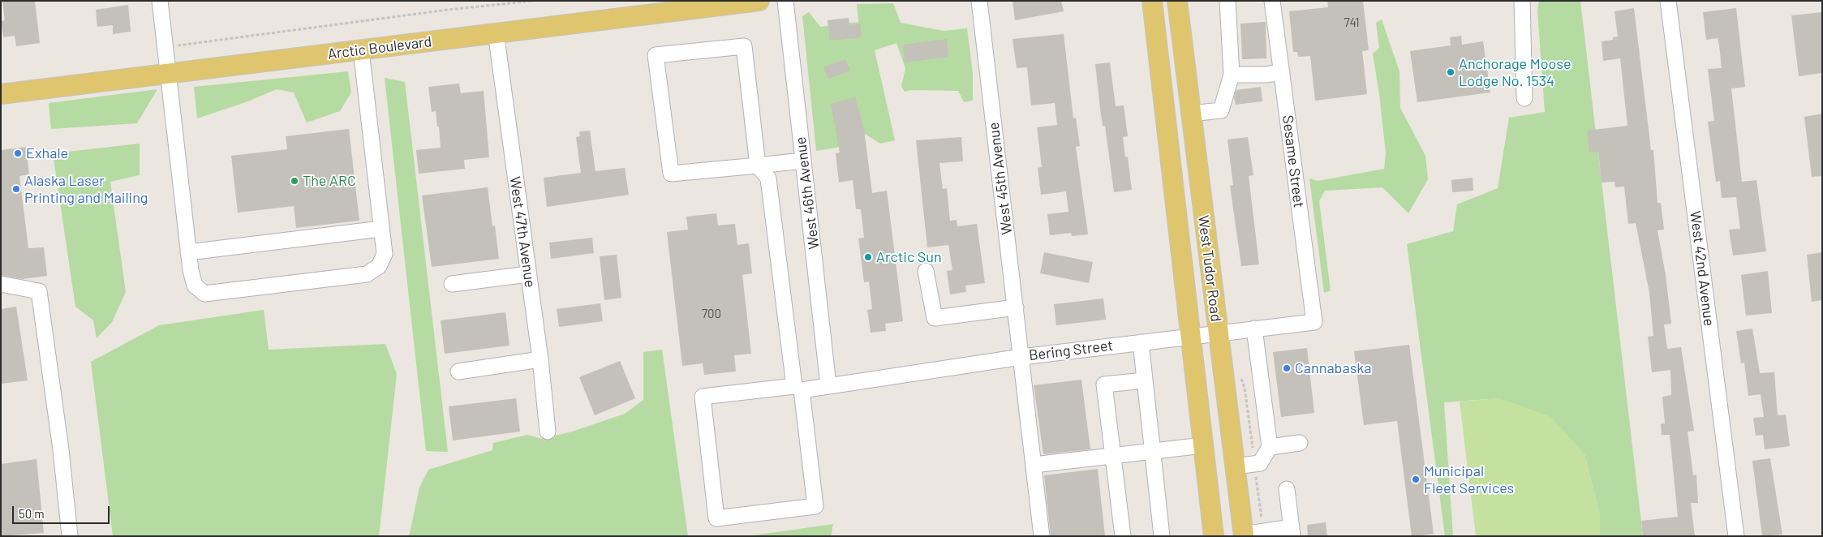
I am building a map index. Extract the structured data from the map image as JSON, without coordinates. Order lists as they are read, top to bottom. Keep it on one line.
{"streets":{"main road":["Arctic Boulevard","West Tudor Road"],"street":["Sesame Street","West 45th Avenue","West 46th Avenue","West 47th Avenue","West 42nd Avenue","Bering Street"]},"crossings":[["Arctic Boulevard","West 47th Avenue"],["Sesame Street","Bering Street"],["West 45th Avenue","Bering Street"],["West 46th Avenue","Bering Street"],["West Tudor Road","Bering Street"]],"places":["Anchorage Moose Lodge No. 1534","Exhale","The ARC","Alaska Laser Printing and Mailing","Arctic Sun","Cannabaska","Municipal Fleet Services"],"house_numbers":["741","700"],"scale_bar":"50 m"}
